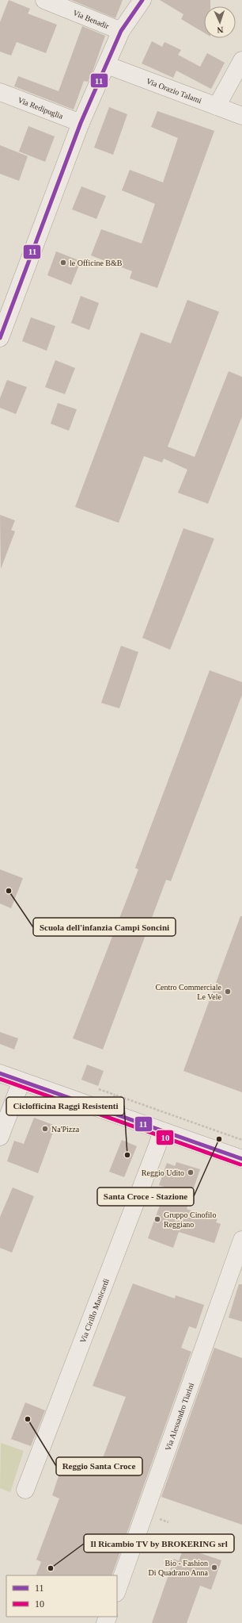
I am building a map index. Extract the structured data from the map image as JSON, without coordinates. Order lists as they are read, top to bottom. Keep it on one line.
{"streets":{"street":["Via Benadir","Via Orazio Talami","Via Redipuglia","Via Cirillo Manicardi","Via Alessandro Tiarini"]},"places":["le Officine B&B","Scuola dell'infanzia Campi Soncini","Centro Commerciale Le Vele","Na'Pizza","Santa Croce - Stazione","Ciclofficina Raggi Resistenti","Reggio Udito","Gruppo Cinofilo Reggiano","Reggio Santa Croce","Bio - Fashion Di Quadrano Anna","Il Ricambio TV by BROKERING srl"],"lines":["transit line 11","transit line 10"],"legend":["11","10"],"north":"bottom"}
